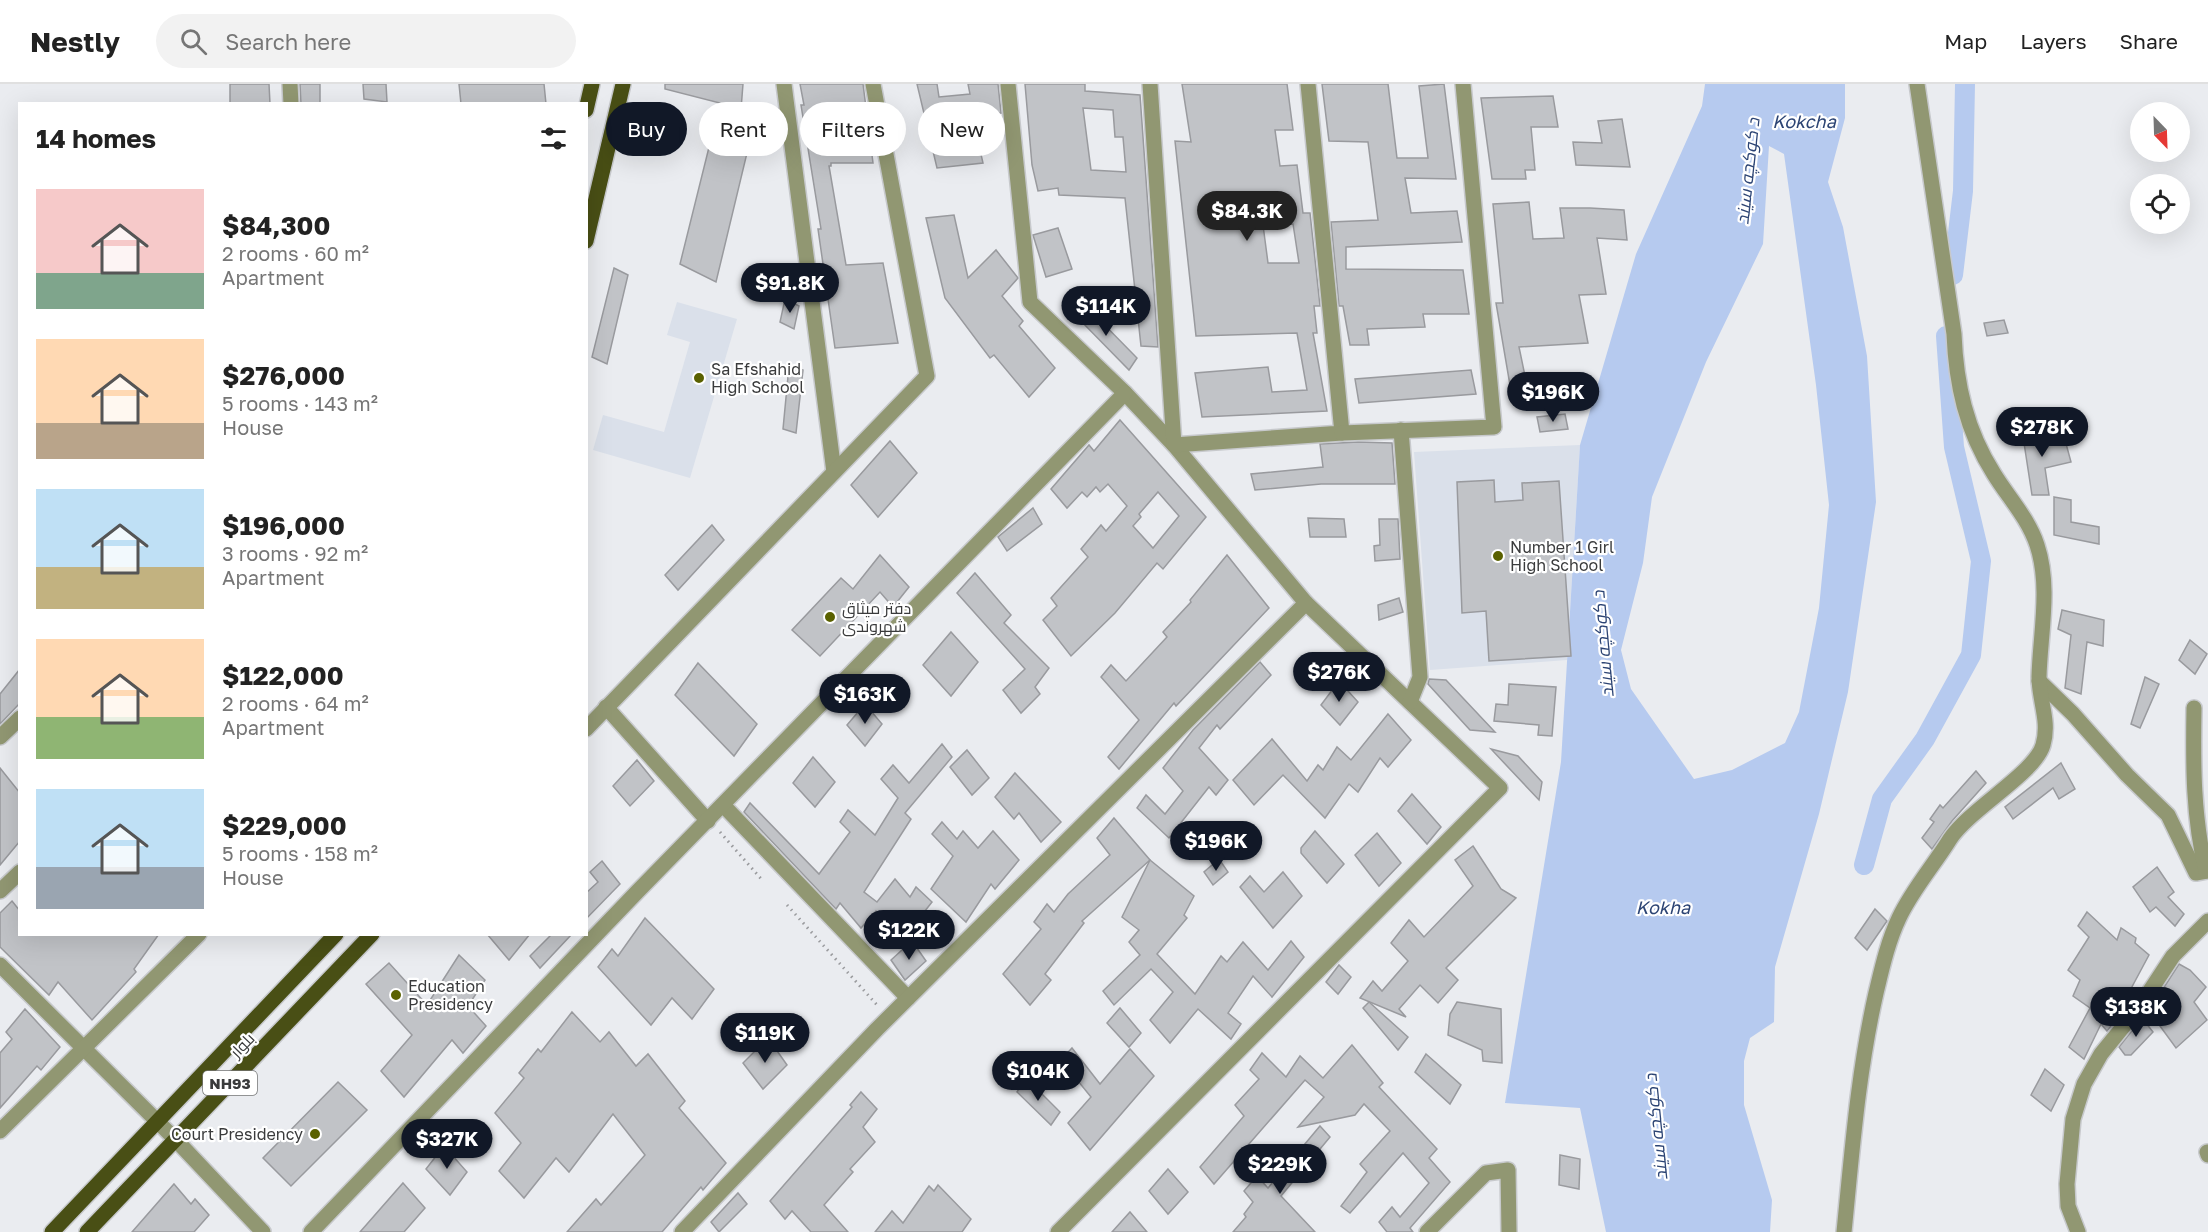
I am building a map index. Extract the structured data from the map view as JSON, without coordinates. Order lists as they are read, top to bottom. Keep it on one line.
{"streets":{"main road":["بلوار","NH93"]},"water":["Kokcha","د کوکچه سیند","Kokha"],"places":["Sa Efshahid High School","Number 1 Girl High School","دفتر میثاق شهروندی","Education Presidency","Court Presidency"],"north":"bottom right","page":{"header":"Nestly","search":"Search here","nav":["Map","Layers","Share"],"chip":["Buy","Rent","Filters","New"],"heading":"14 homes","list":[{"name":"$84,300","note":"2 rooms · 60 m² · Apartment"},{"name":"$276,000","note":"5 rooms · 143 m² · House"},{"name":"$196,000","note":"3 rooms · 92 m² · Apartment"},{"name":"$122,000","note":"2 rooms · 64 m² · Apartment"},{"name":"$229,000","note":"5 rooms · 158 m² · House"}],"price":["$84.3K","$91.8K","$114K","$196K","$278K","$276K","$163K","$196K","$122K","$138K","$119K","$104K","$327K","$229K"]}}
